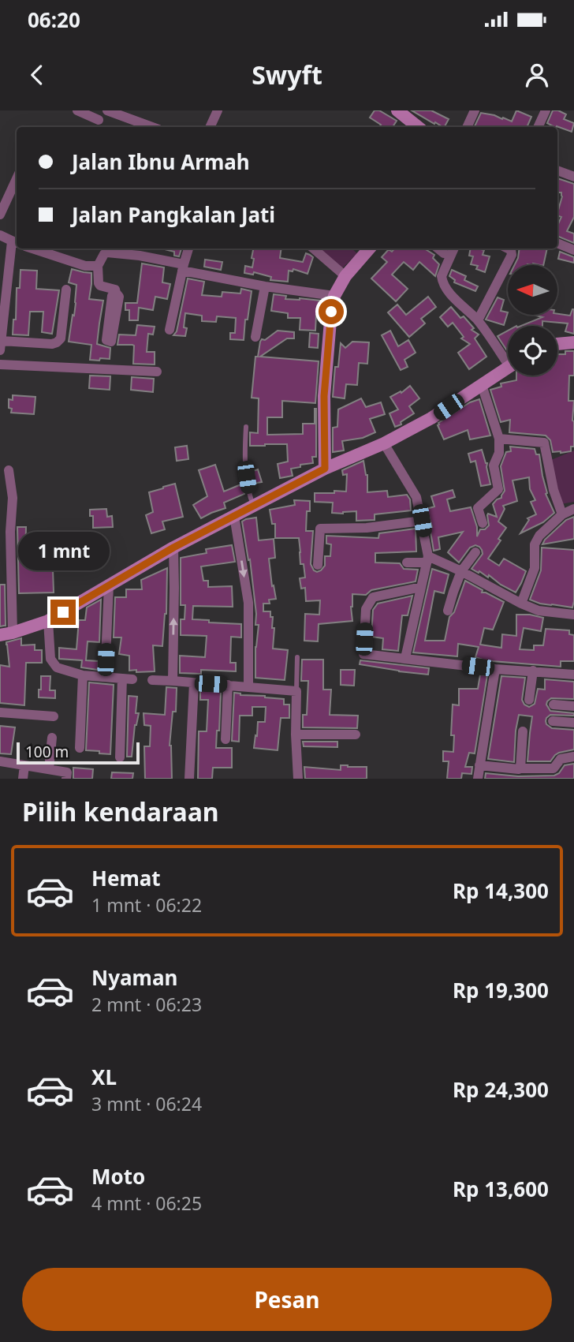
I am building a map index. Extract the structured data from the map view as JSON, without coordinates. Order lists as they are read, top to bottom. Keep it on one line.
{"scale_bar":"100 m","north":"left","page":{"status":"06:20","header":"Swyft","banner":["Jalan Ibnu Armah","Jalan Pangkalan Jati"],"bubble":"1 mnt","scale":"100 m","heading":"Pilih kendaraan","list":[{"name":"Hemat","note":"1 mnt · 06:22","value":"Rp 14,300"},{"name":"Nyaman","note":"2 mnt · 06:23","value":"Rp 19,300"},{"name":"XL","note":"3 mnt · 06:24","value":"Rp 24,300"},{"name":"Moto","note":"4 mnt · 06:25","value":"Rp 13,600"}],"buttons":"Pesan"}}
